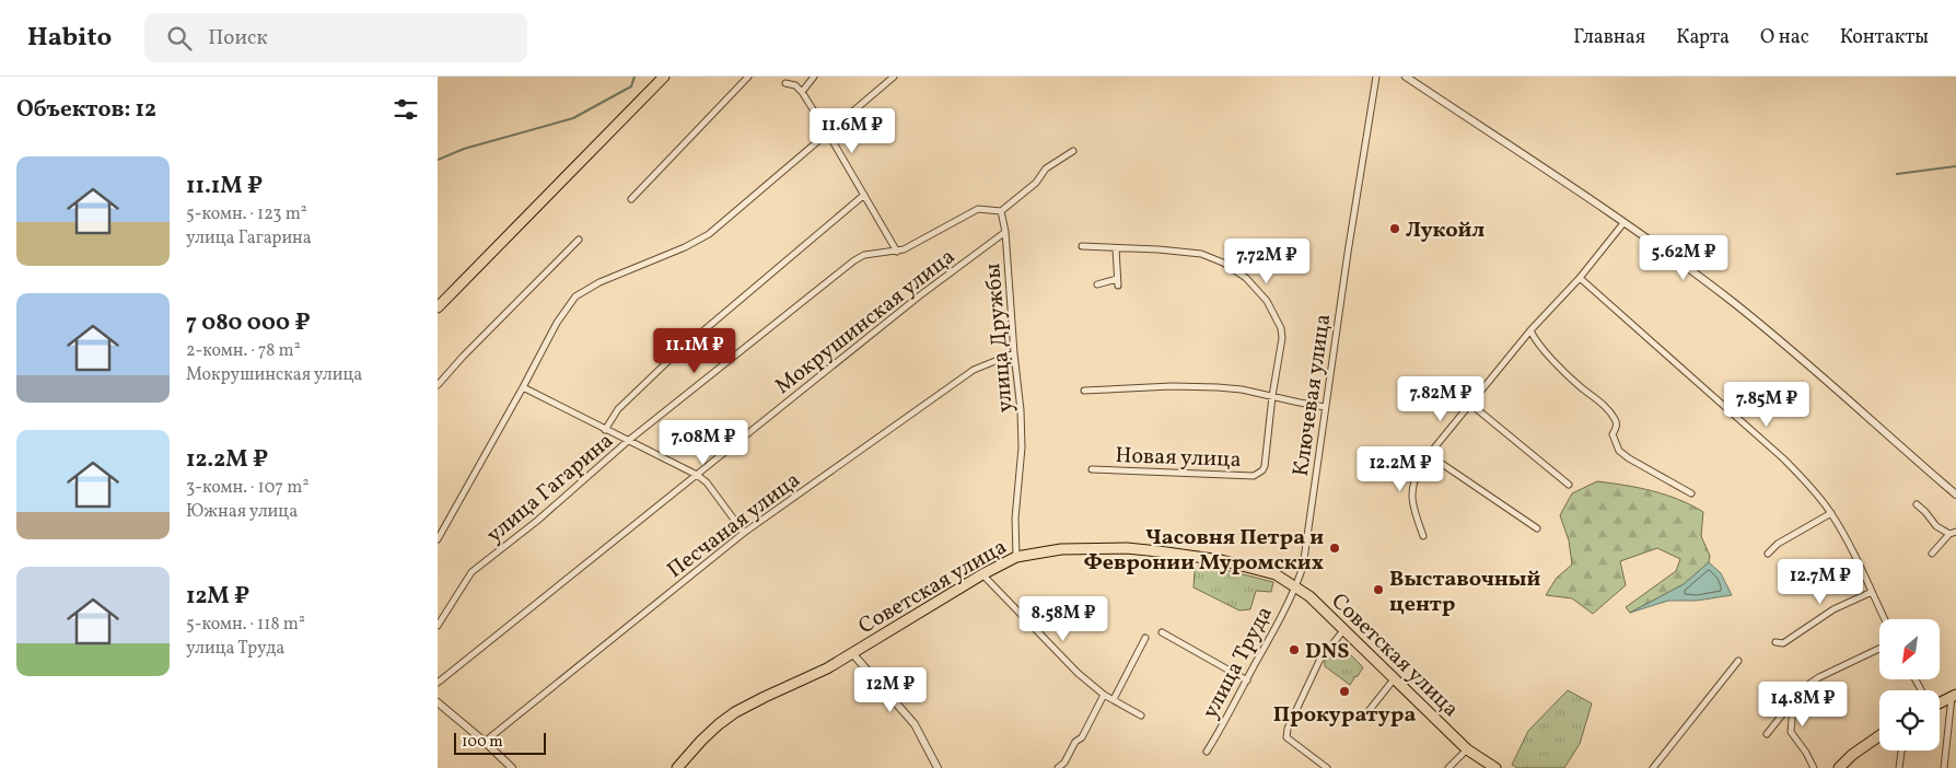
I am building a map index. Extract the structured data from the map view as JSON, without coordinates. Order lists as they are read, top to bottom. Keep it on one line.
{"streets":{"main road":["Советская улица"],"street":["Мокрушинская улица","улица Дружбы","Ключевая улица","Новая улица","улица Гагарина","Песчаная улица","улица Труда"]},"crossings":[["Мокрушинская улица","улица Дружбы"],["улица Дружбы","улица Гагарина"],["улица Дружбы","Песчаная улица"],["улица Дружбы","Советская улица"],["Ключевая улица","Советская улица"],["Ключевая улица","улица Труда"],["Советская улица","улица Труда"]],"places":["Лукойл","Часовня Петра и Февронии Муромских","Выставочный центр","DNS","Прокуратура"],"scale_bar":"100 m","north":"bottom left","page":{"header":"Habito","search":"Поиск","nav":["Главная","Карта","О нас","Контакты"],"heading":"Объектов: 12","price":["11.6M ₽","5.62M ₽","7.72M ₽","11.1M ₽","7.82M ₽","7.85M ₽","7.08M ₽","12.2M ₽","12.7M ₽","8.58M ₽","12M ₽","14.8M ₽"],"list":[{"name":"11.1M ₽","note":"5-комн. · 123 m² · улица Гагарина"},{"name":"7 080 000 ₽","note":"2-комн. · 78 m² · Мокрушинская улица"},{"name":"12.2M ₽","note":"3-комн. · 107 m² · Южная улица"},{"name":"12M ₽","note":"5-комн. · 118 m² · улица Труда"}],"scale":"100 m"}}
